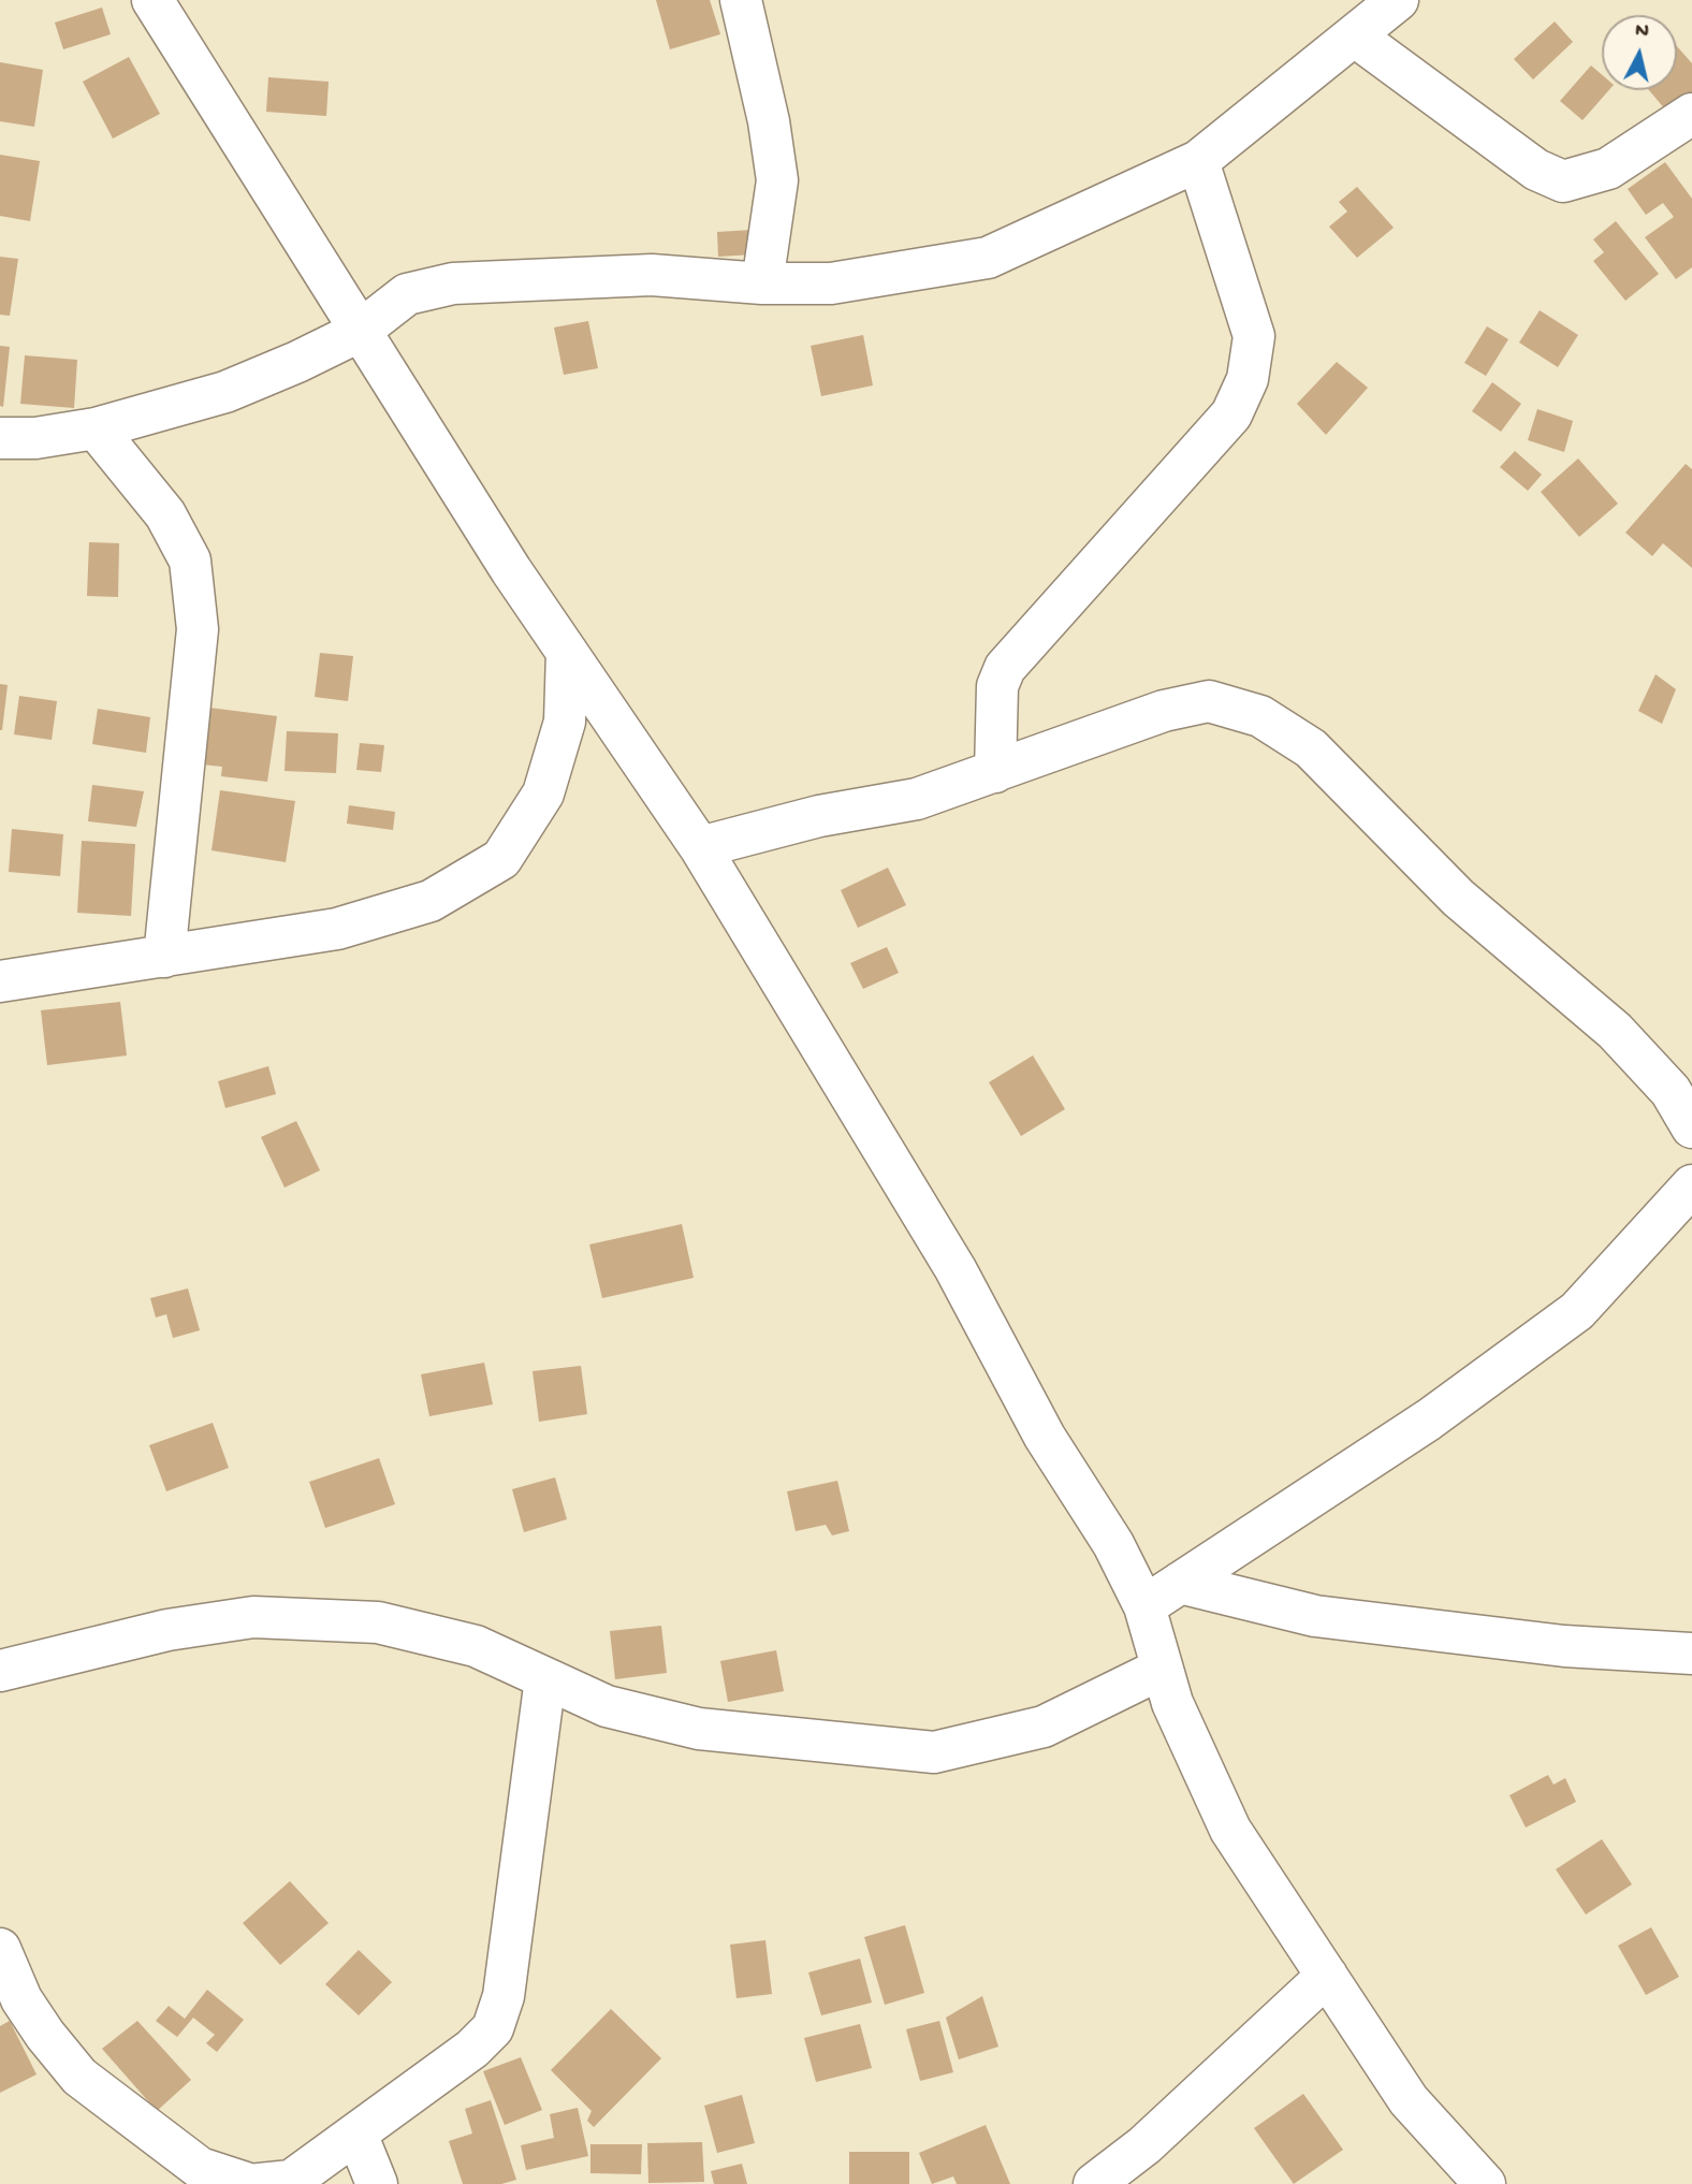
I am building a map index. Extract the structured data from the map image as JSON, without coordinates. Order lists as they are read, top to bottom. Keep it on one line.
{"north":"top"}
